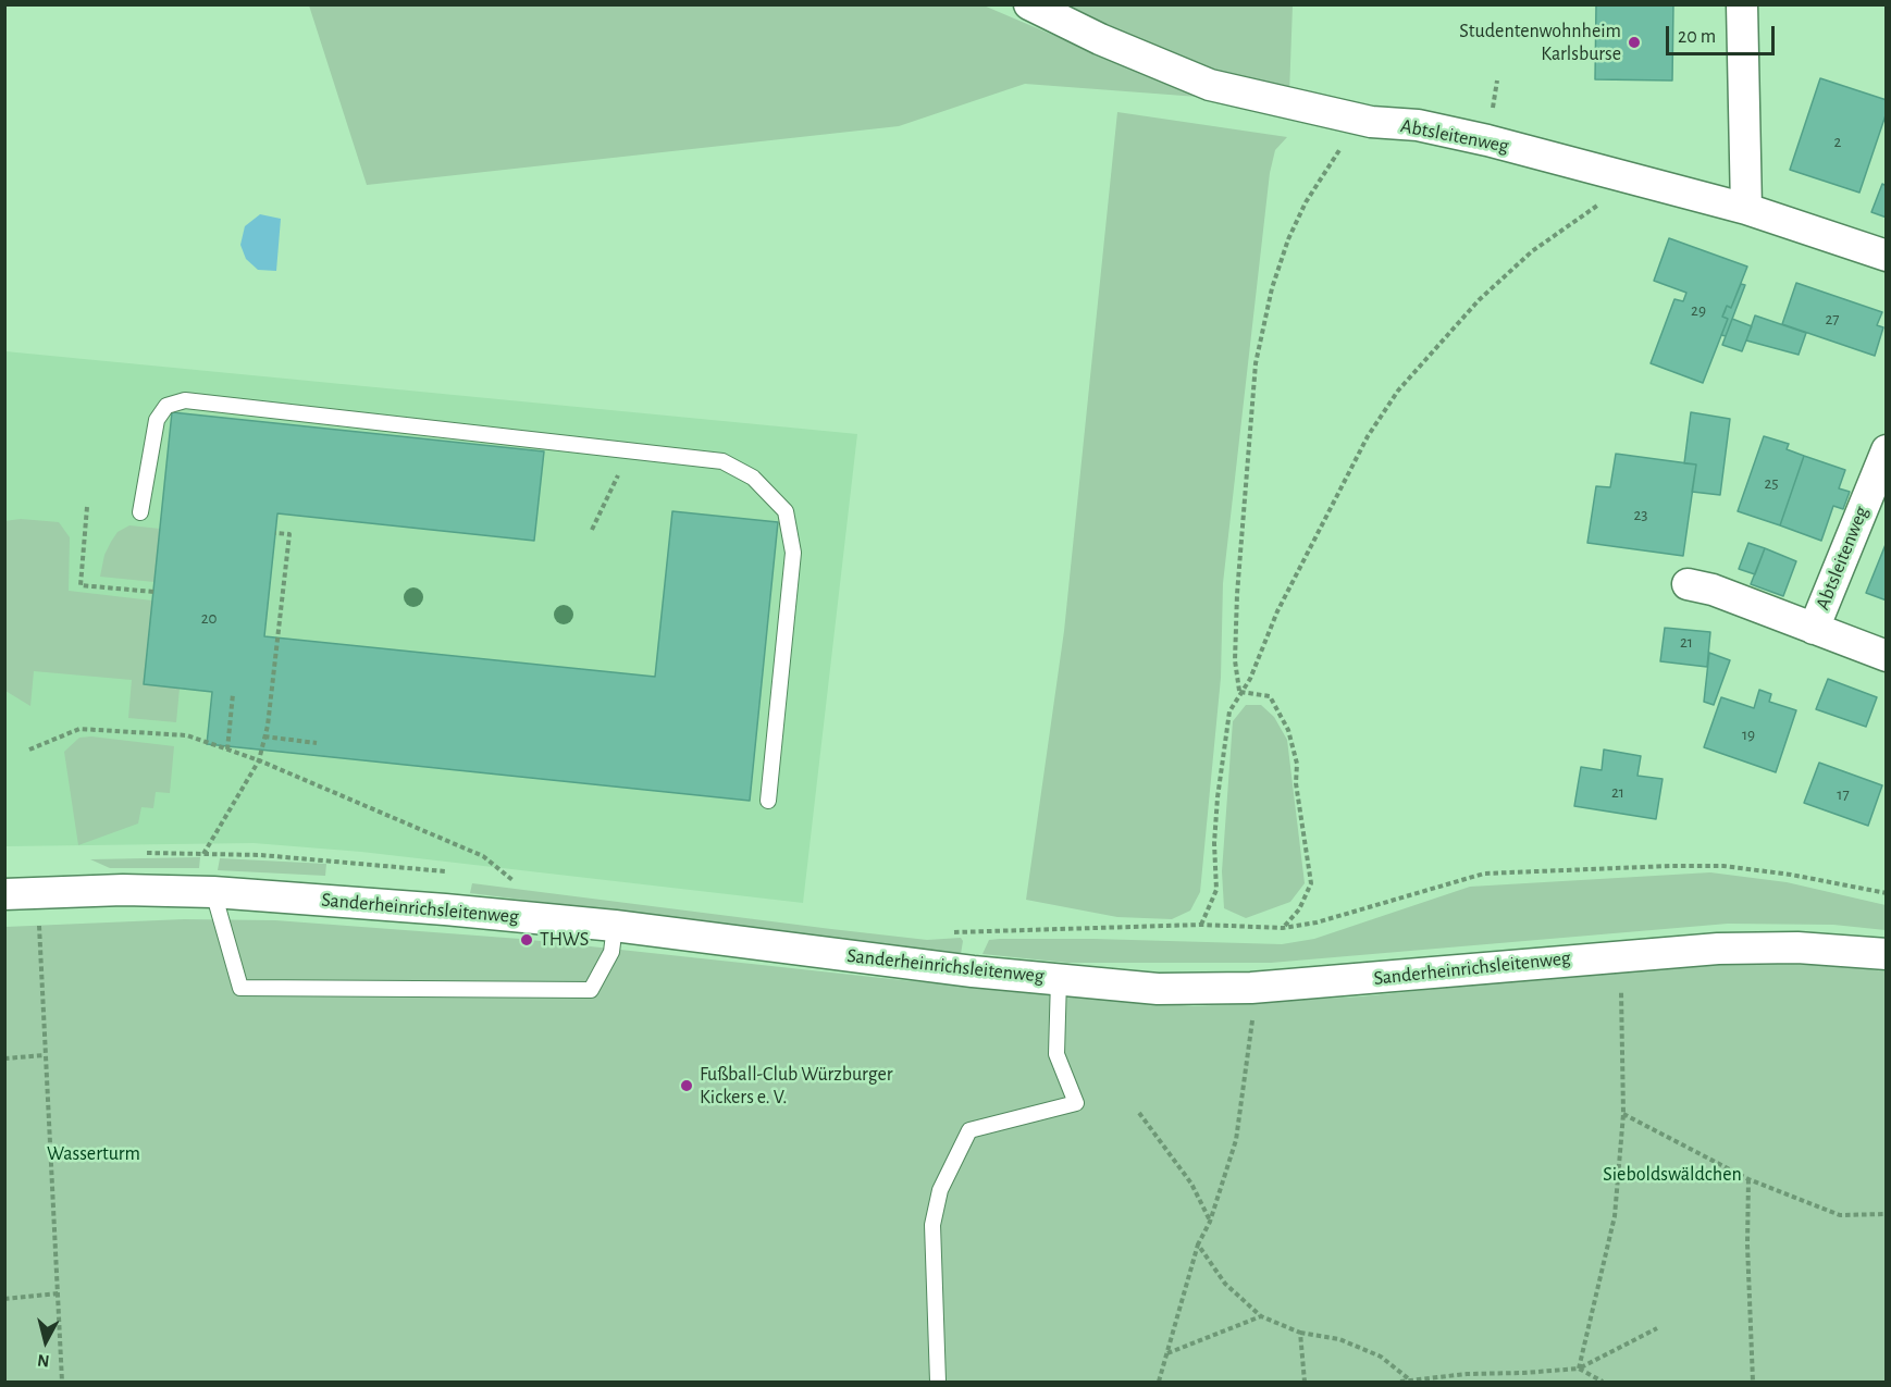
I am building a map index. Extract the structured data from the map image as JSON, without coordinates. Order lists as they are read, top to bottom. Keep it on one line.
{"streets":{"street":["Abtsleitenweg","Sanderheinrichsleitenweg"]},"parks":["Wasserturm","Sieboldswäldchen"],"places":["Studentenwohnheim Karlsburse","THWS","Fußball-Club Würzburger Kickers e. V."],"house_numbers":["2","29","27","25","23","20","21","19","21","17"],"scale_bar":"20 m","north":"bottom"}
